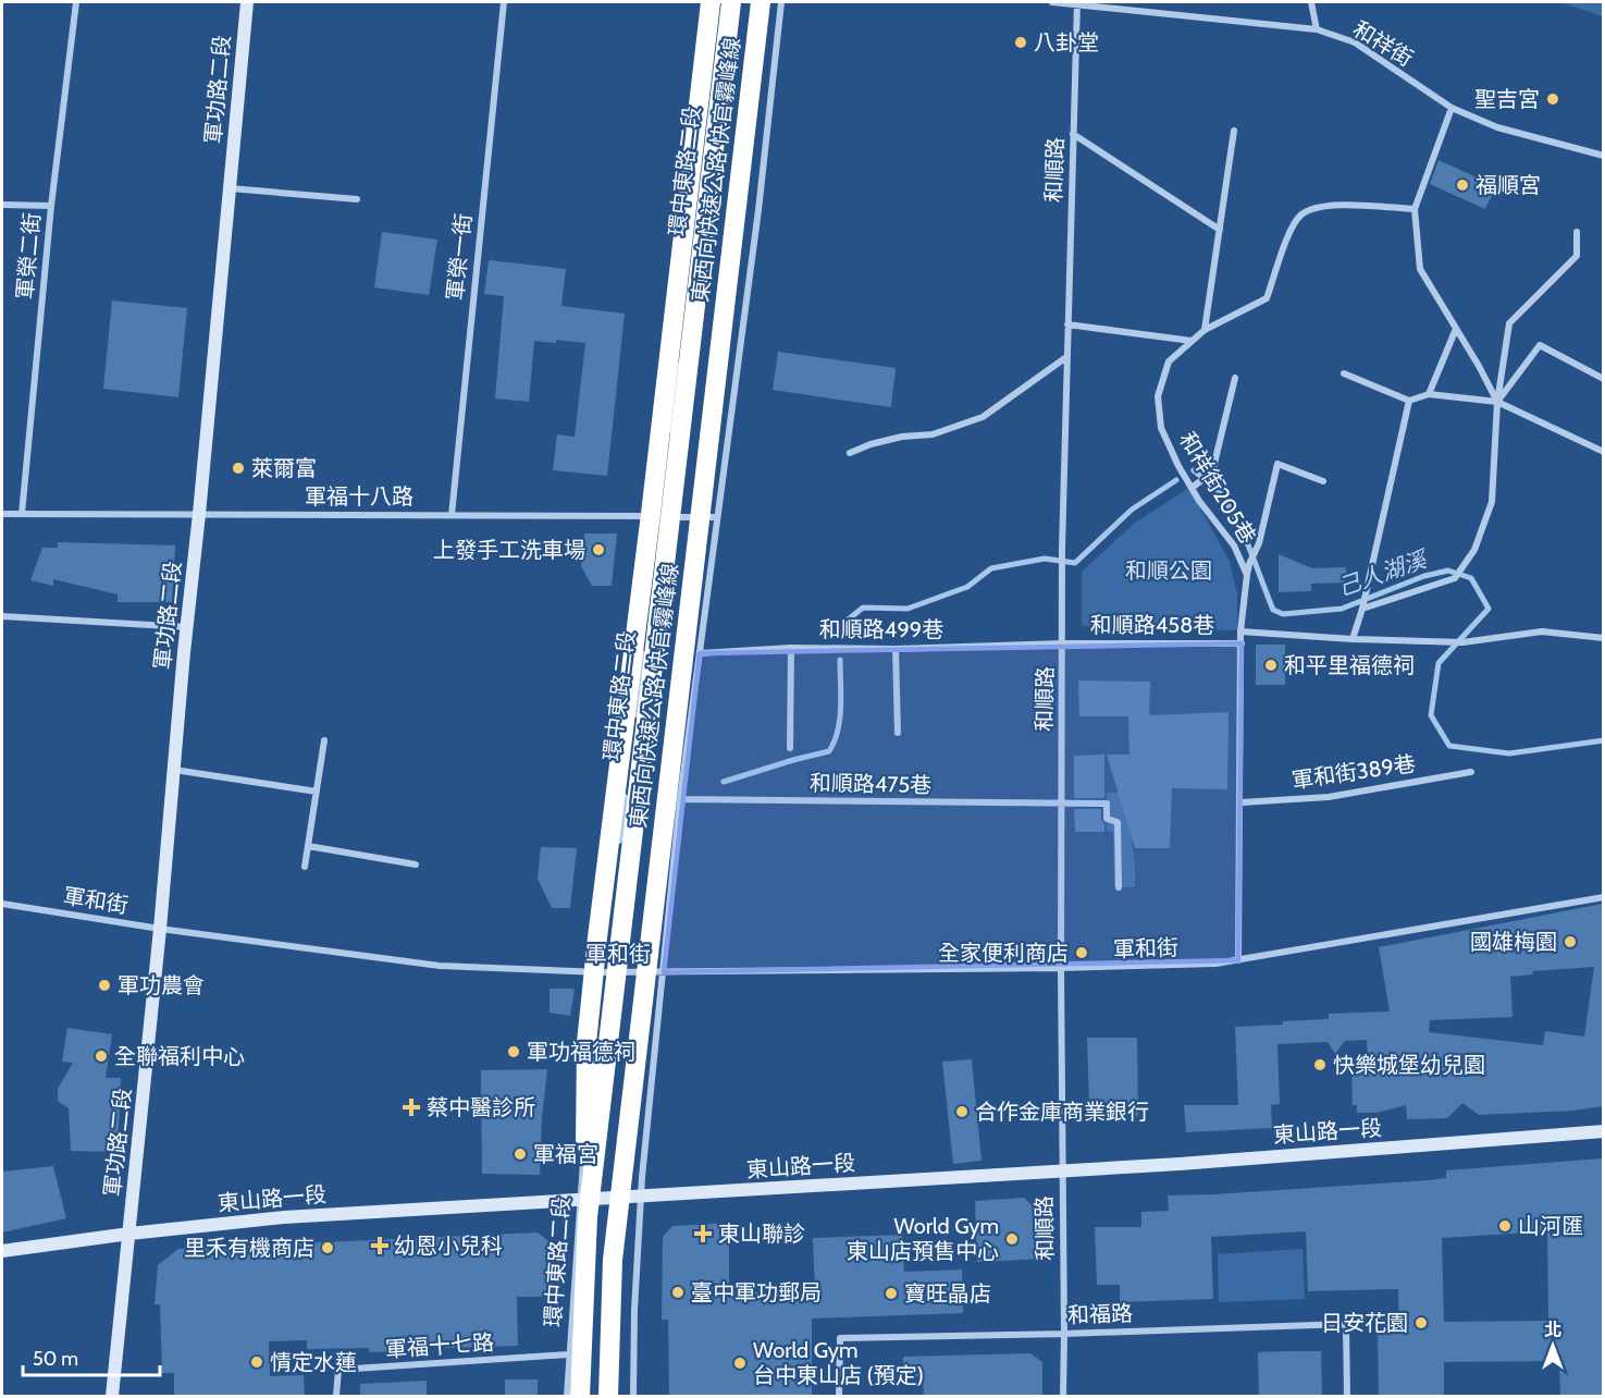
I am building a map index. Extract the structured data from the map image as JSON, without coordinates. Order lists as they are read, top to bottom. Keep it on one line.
{"streets":{"highway":["東西向快速公路 快官霧峰線"],"main road":["軍功路二段","東山路一段"],"street":["和祥街","和順路","環中東路二段","軍榮二街","軍榮一街","和祥街205巷","軍福十八路","和順路458巷","和順路499巷","軍和街389巷","和順路475巷","軍和街","和福路","軍福十七路"]},"crossings":[["和祥街","和順路"],["軍功路二段","軍福十八路"],["軍功路二段","軍和街"],["軍功路二段","東山路一段"],["東西向快速公路 快官霧峰線","環中東路二段"],["東西向快速公路 快官霧峰線","東山路一段"],["和順路","和順路458巷"],["和順路","和順路499巷"],["和順路","和順路475巷"],["和順路","軍和街"],["和順路","東山路一段"],["和順路","和福路"],["環中東路二段","軍和街"],["環中東路二段","東山路一段"],["環中東路二段","軍福十七路"],["軍榮二街","軍福十八路"],["軍榮一街","軍福十八路"],["和祥街205巷","和順路458巷"],["和順路458巷","和順路499巷"]],"water":["己人湖溪"],"parks":["和順公園"],"places":{"other":["八卦堂","聖吉宮","福順宮","萊爾富","上發手工洗車場","和平里福德祠","國雄梅園","全家便利商店","軍功農會","軍功福德祠","全聯福利中心","快樂城堡幼兒園","合作金庫商業銀行","軍福宮","山河匯","World Gym 東山店預售中心","里禾有機商店","臺中軍功郵局","寶旺晶店","日安花園","情定水蓮","World Gym 台中東山店 (預定)"],"health":["蔡中醫診所","東山聯診","幼恩小兒科"]},"scale_bar":"50 m","north":"top"}
